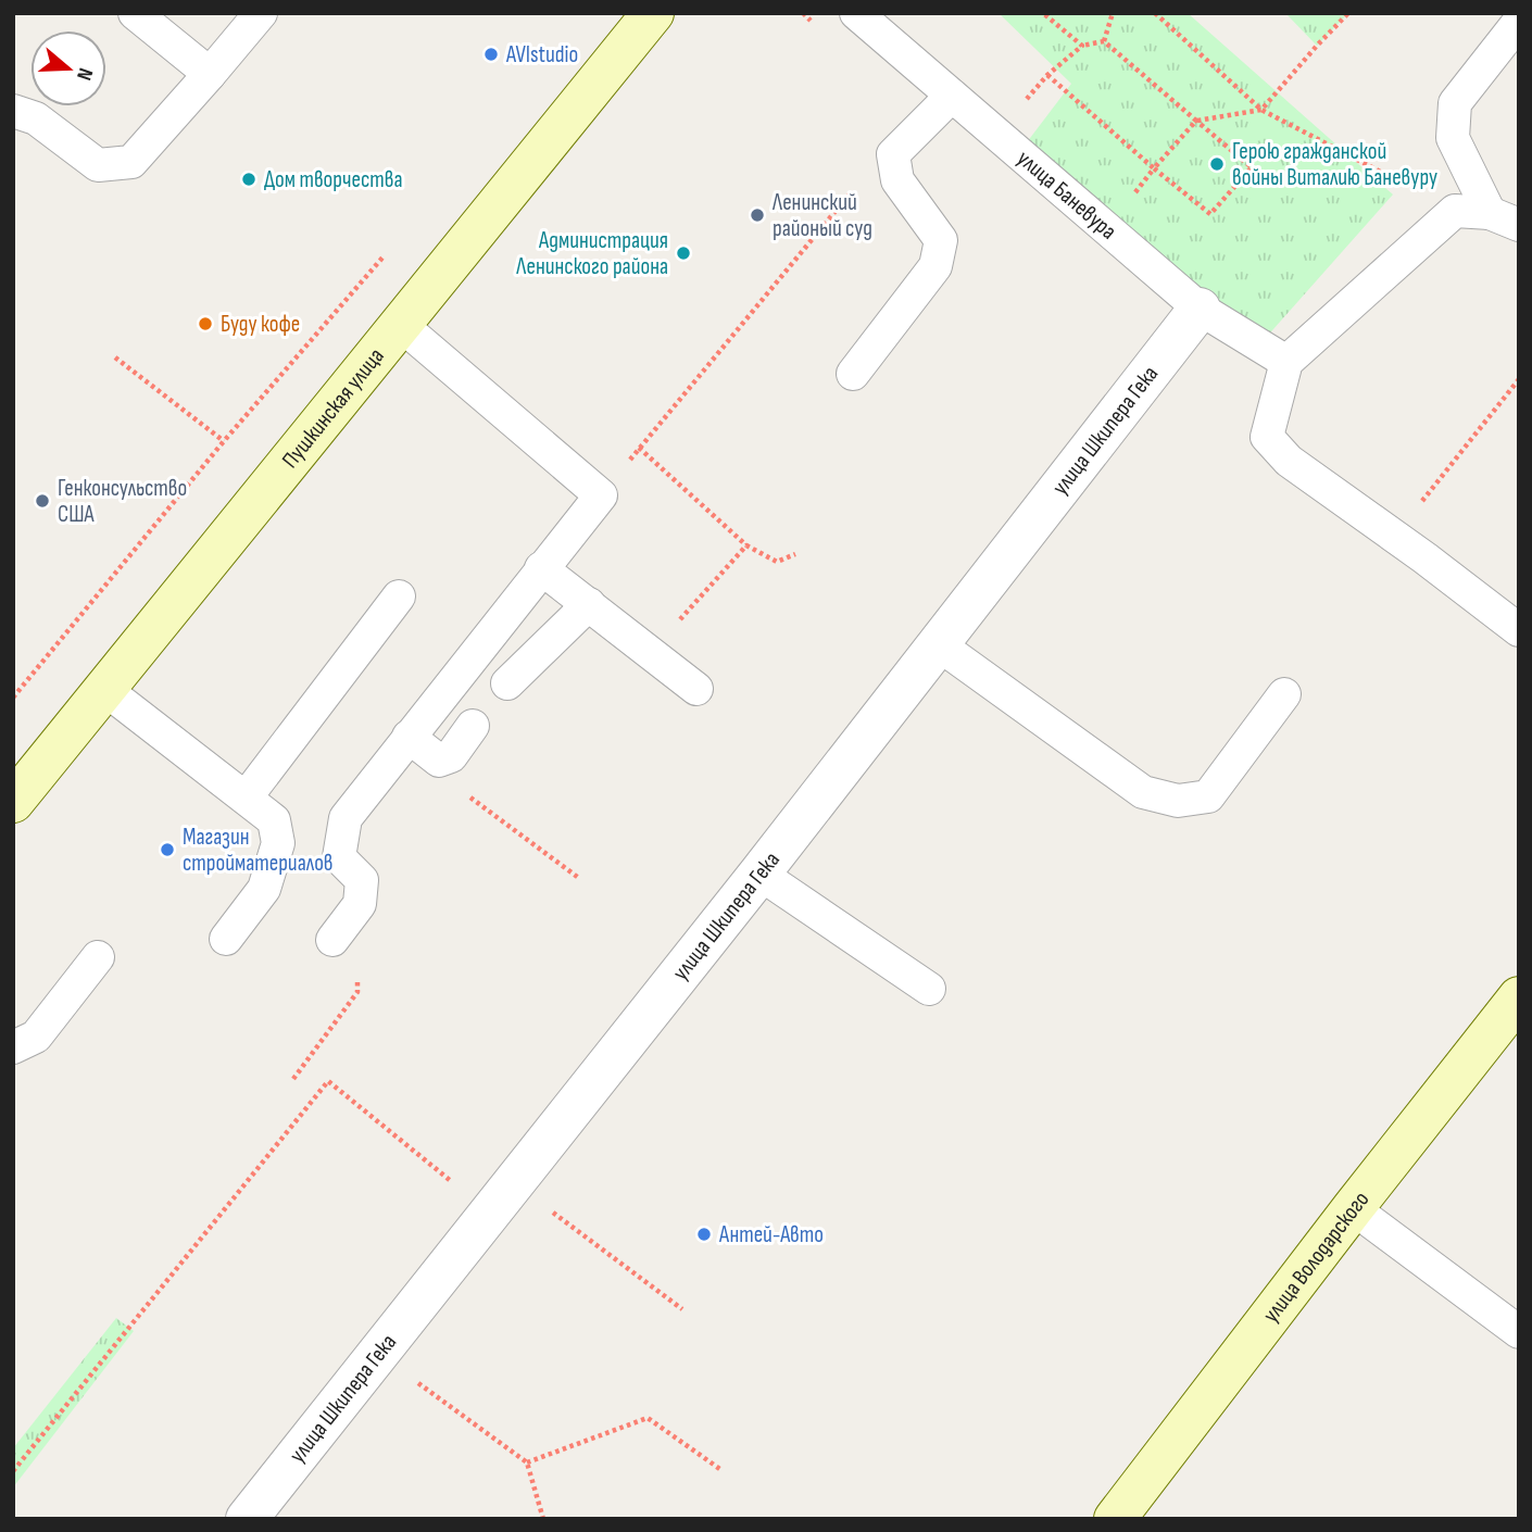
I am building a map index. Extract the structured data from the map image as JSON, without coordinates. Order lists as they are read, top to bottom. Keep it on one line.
{"streets":{"main road":["Пушкинская улица","улица Володарского"],"street":["улица Шкипера Гека"],"lane":["улица Баневура"]},"crossings":[["улица Баневура","улица Шкипера Гека"]],"places":["AVIstudio","Герою гражданской войны Виталию Баневуру","Дом творчества","Ленинский районый суд","Администрация Ленинского района","Буду кофе","Генконсульство США","Магазин стройматериалов","Антей-Авто"],"north":"right"}
